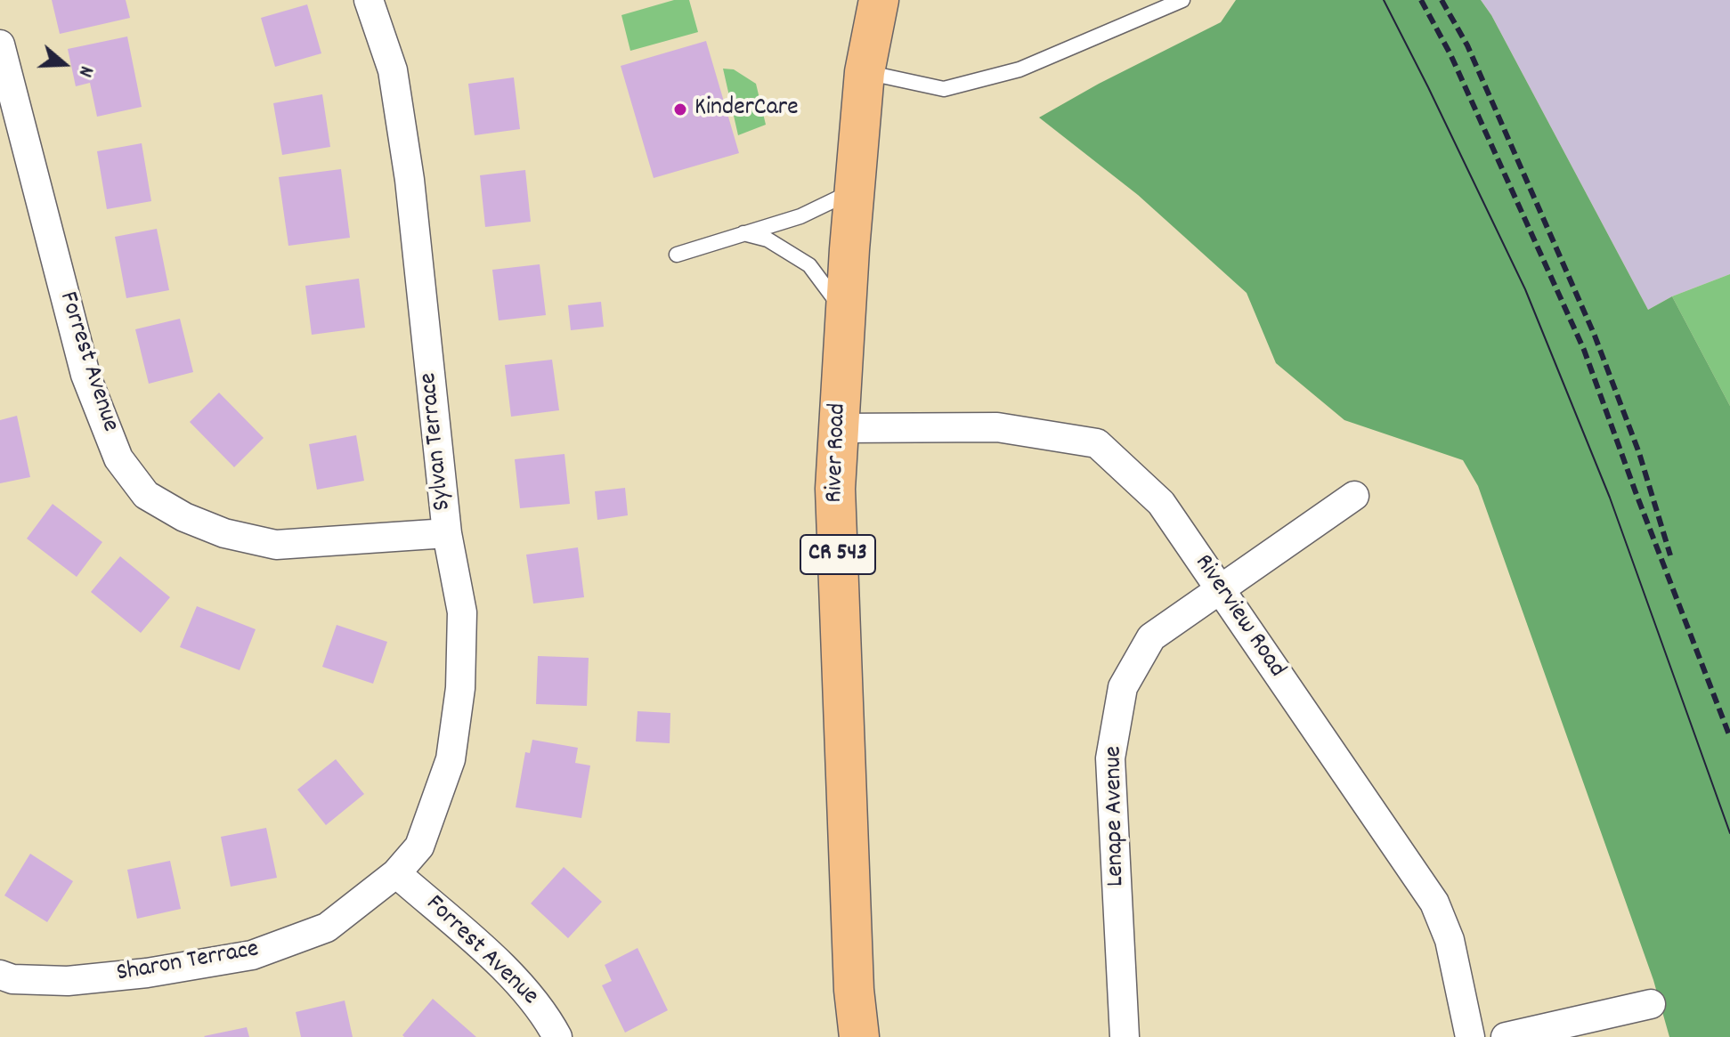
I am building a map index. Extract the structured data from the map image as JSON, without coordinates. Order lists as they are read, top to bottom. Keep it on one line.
{"streets":{"main road":["River Road","CR 543"],"street":["Forrest Avenue","Sylvan Terrace","Riverview Road","Lenape Avenue","Sharon Terrace"]},"crossings":[["Forrest Avenue","Sylvan Terrace"],["Forrest Avenue","Sharon Terrace"],["Sylvan Terrace","Sharon Terrace"],["River Road","Riverview Road"],["Riverview Road","Lenape Avenue"]],"places":["KinderCare"],"north":"right"}
